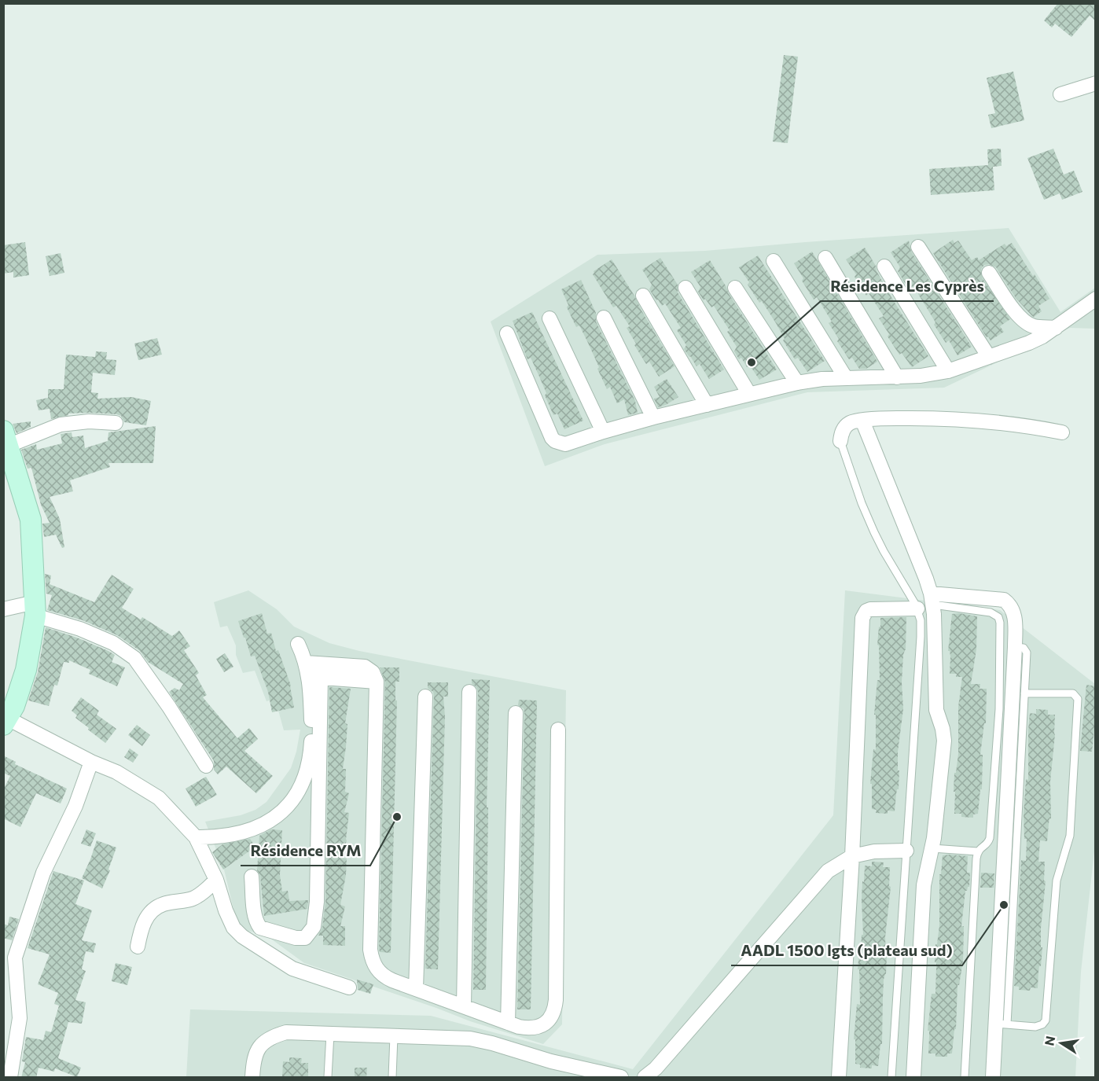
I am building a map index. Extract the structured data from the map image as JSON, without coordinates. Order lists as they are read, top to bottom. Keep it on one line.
{"places":["Résidence Les Cyprès","Résidence RYM","AADL 1500 lgts (plateau sud)"],"north":"left"}
